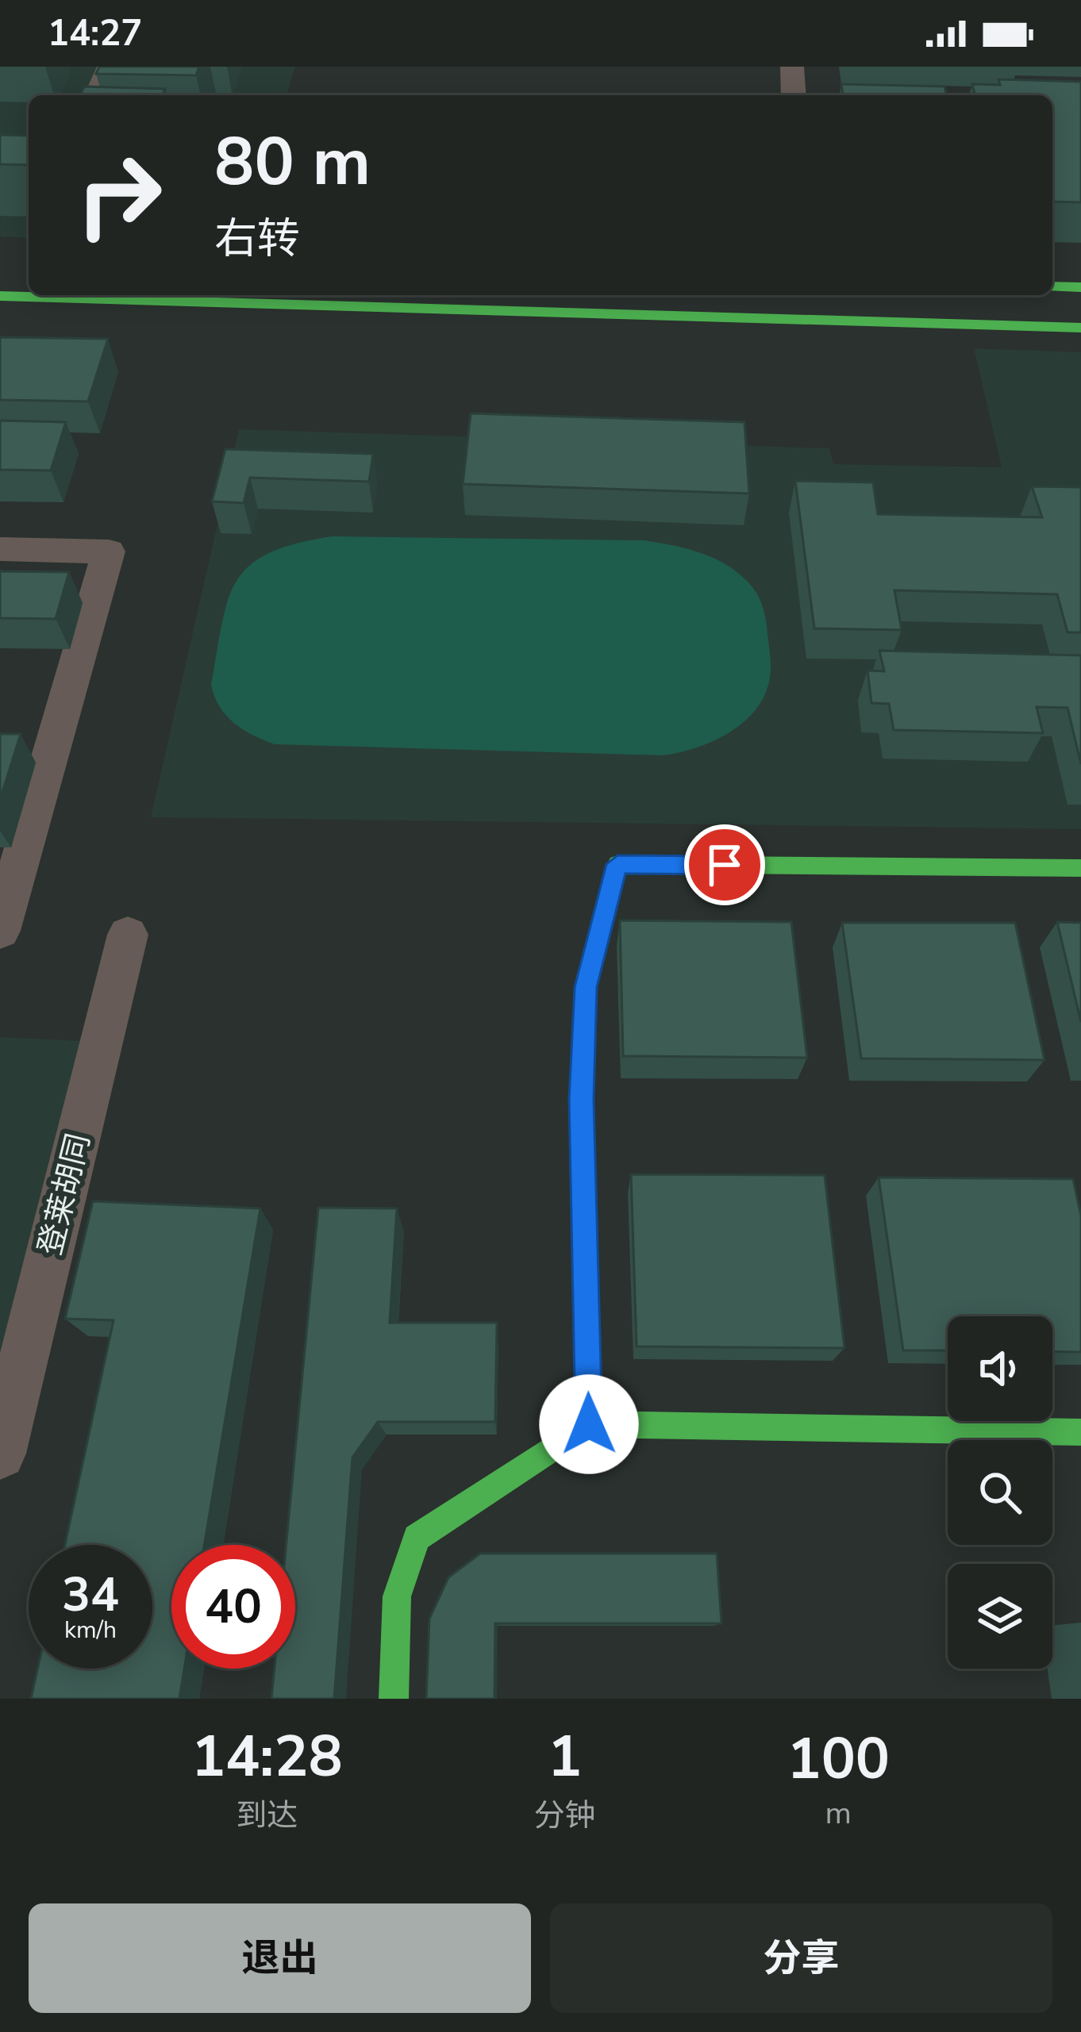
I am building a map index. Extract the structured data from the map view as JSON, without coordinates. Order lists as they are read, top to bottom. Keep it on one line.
{"streets":{"street":["登莱胡同"]},"page":{"status":"14:27","turn":["80 m","右转"],"speed":"34 km/h","limit":"40","eta":["14:28","到达","1","分钟","100","m"],"buttons":["退出","分享"]}}
